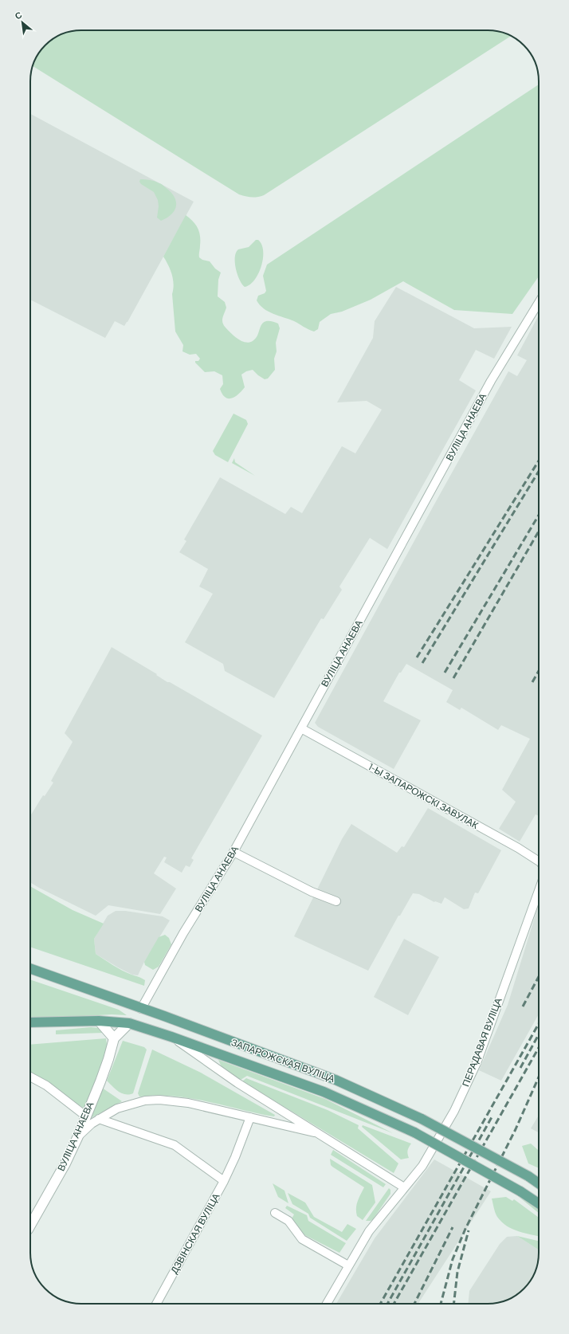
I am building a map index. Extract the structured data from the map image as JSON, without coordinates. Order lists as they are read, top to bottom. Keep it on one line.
{"streets":{"main road":["ЗАПАРОЖСКАЯ ВУЛІЦА"],"street":["ВУЛІЦА АНАЕВА","1-Ы ЗАПАРОЖСКІ ЗАВУЛАК","ПЕРАДАВАЯ ВУЛІЦА","ДЗВІНСКАЯ ВУЛІЦА"]},"crossings":[["ВУЛІЦА АНАЕВА","1-Ы ЗАПАРОЖСКІ ЗАВУЛАК"],["ВУЛІЦА АНАЕВА","ЗАПАРОЖСКАЯ ВУЛІЦА"]],"north":"top left"}
